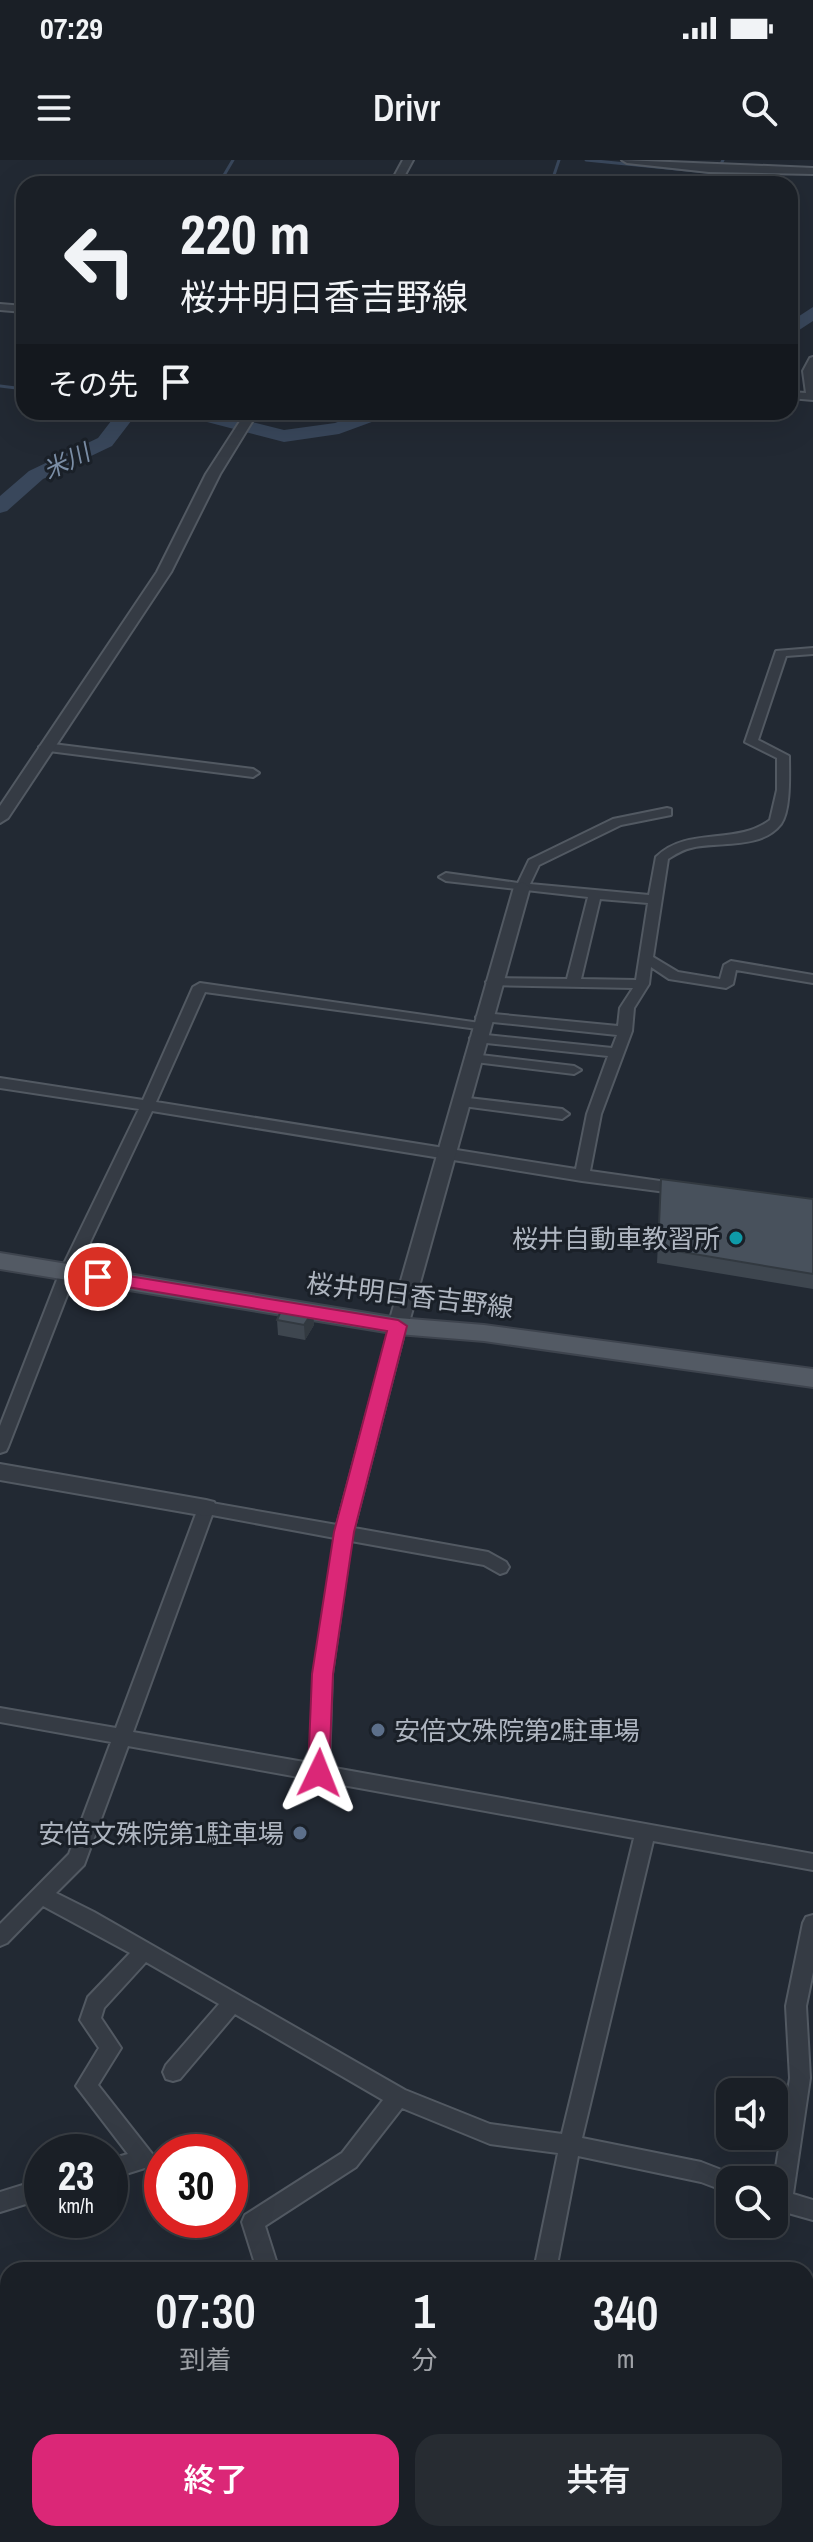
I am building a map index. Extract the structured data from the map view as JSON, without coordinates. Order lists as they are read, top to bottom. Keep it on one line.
{"streets":{"main road":["桜井明日香吉野線"]},"water":["米川"],"places":["桜井自動車教習所","安倍文殊院第2駐車場","安倍文殊院第1駐車場"],"page":{"status":"07:29","header":"Drivr","turn":["220 m","桜井明日香吉野線"],"then":"その先","speed":"23 km/h","limit":"30","eta":["07:30","到着","1","分","340","m"],"buttons":["終了","共有"]}}
